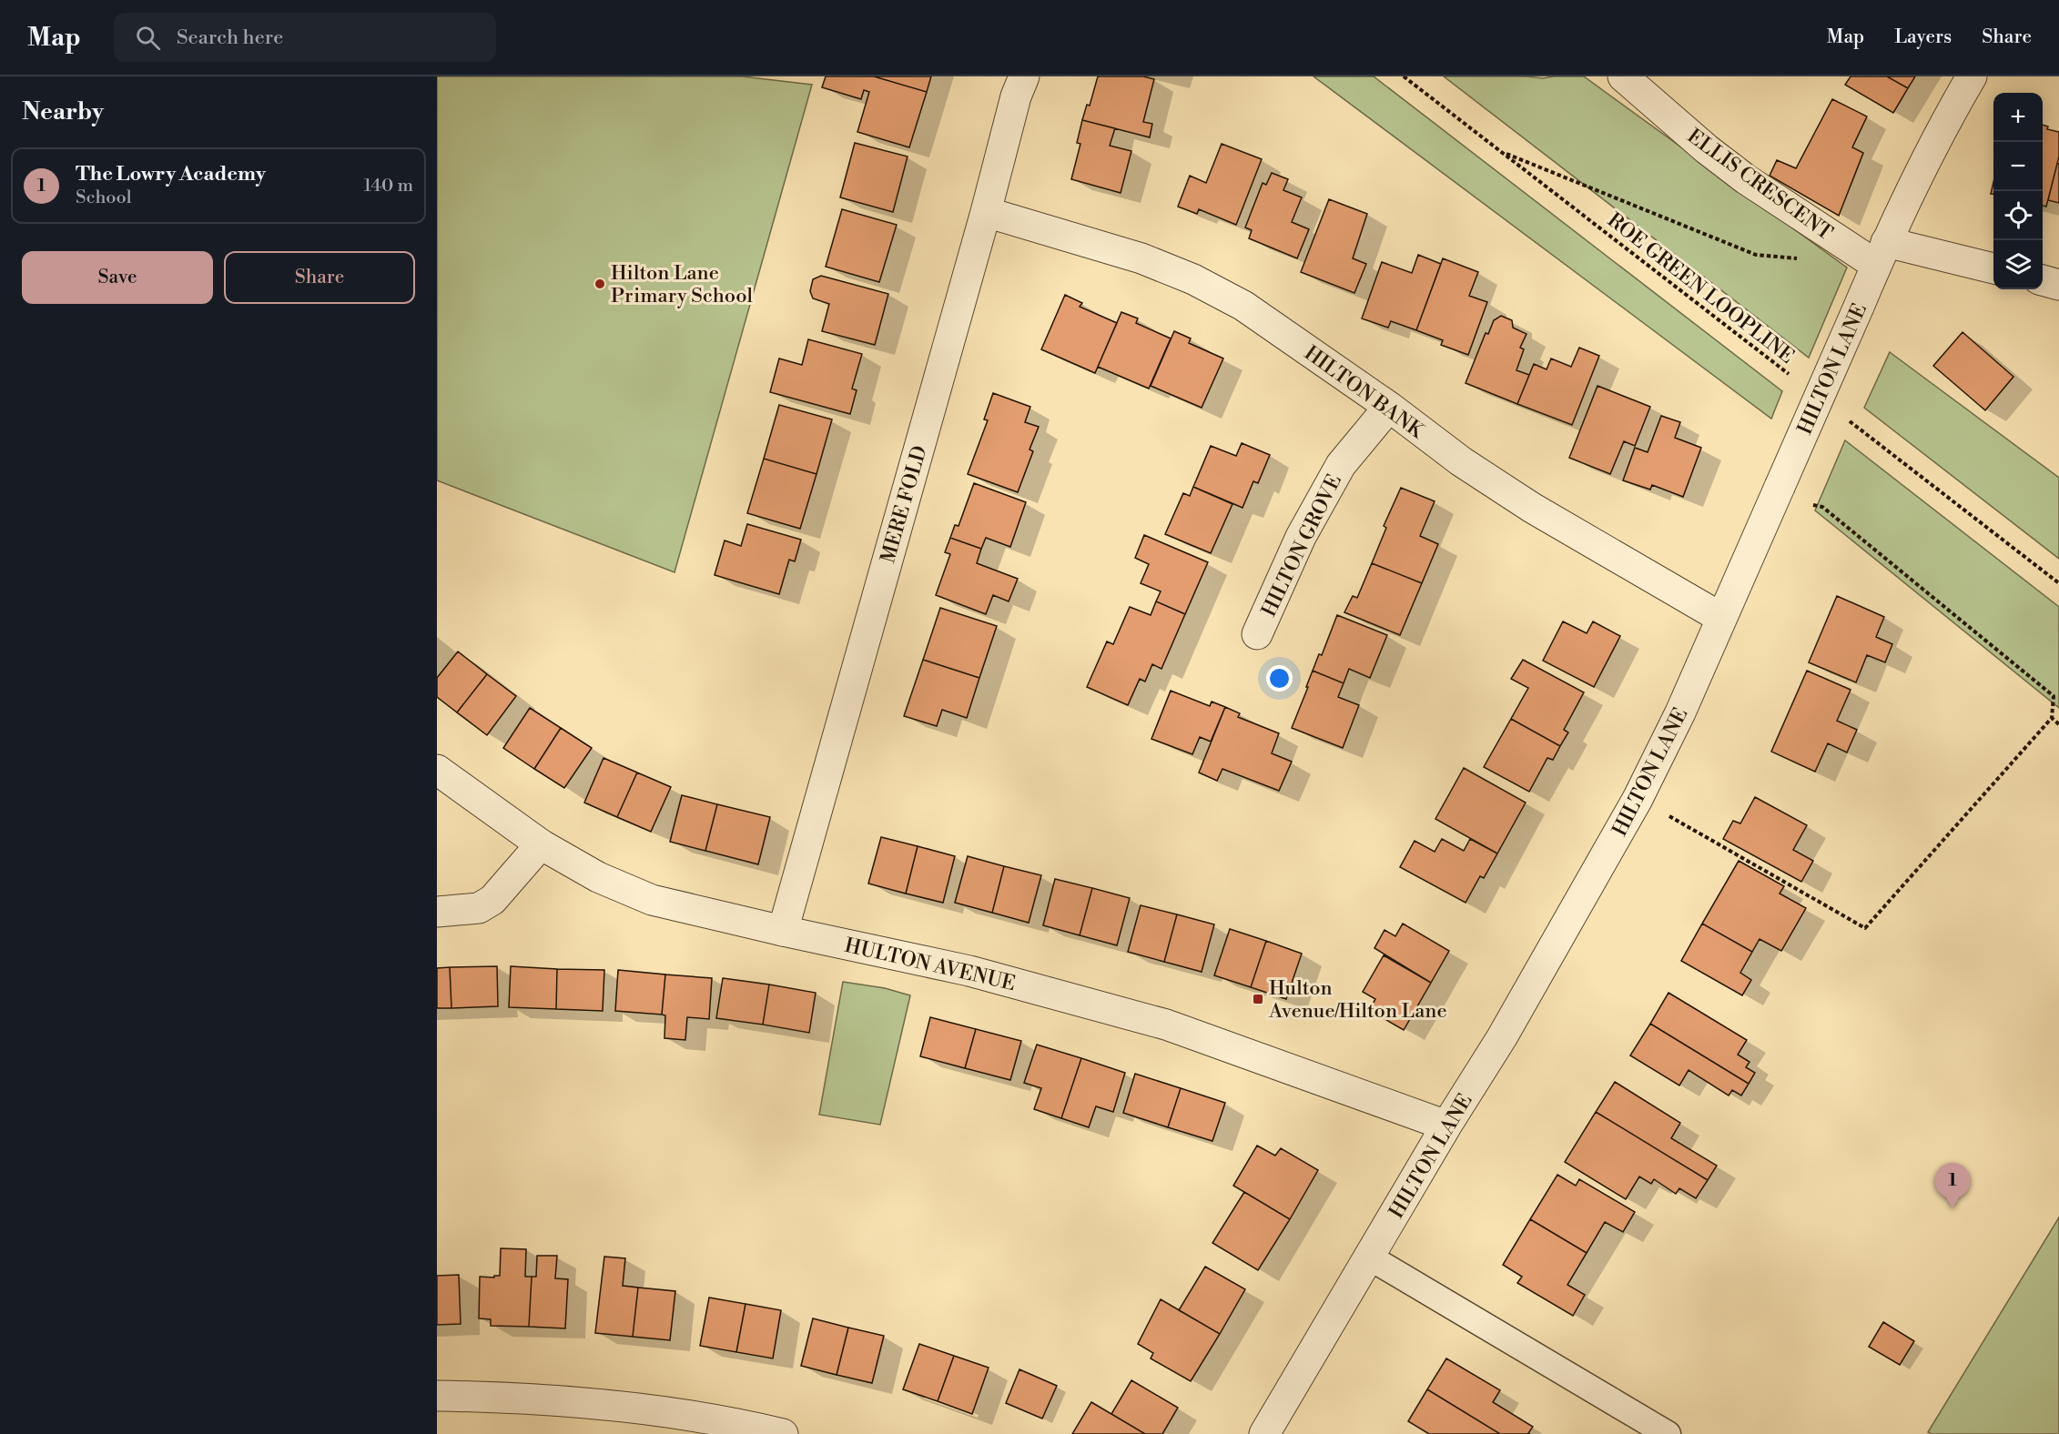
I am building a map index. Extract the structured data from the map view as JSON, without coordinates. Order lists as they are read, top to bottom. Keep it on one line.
{"streets":{"street":["ELLIS CRESCENT","HILTON LANE","HILTON BANK","MERE FOLD","HILTON GROVE","HULTON AVENUE"],"path":["ROE GREEN LOOPLINE"]},"crossings":[["ELLIS CRESCENT","HILTON LANE"],["HILTON LANE","HILTON BANK"],["HILTON LANE","HULTON AVENUE"],["HILTON BANK","MERE FOLD"],["HILTON BANK","HILTON GROVE"],["MERE FOLD","HULTON AVENUE"]],"places":{"other":["Hilton Lane Primary School"],"transit":["Hulton Avenue/Hilton Lane"]},"page":{"header":"Map","search":"Search here","nav":["Map","Layers","Share"],"heading":"Nearby","map_buttons":["+","−"],"list":[{"mark":"1","name":"The Lowry Academy","note":"School","value":"140 m"}],"buttons":["Save","Share"],"pins":"1"}}
